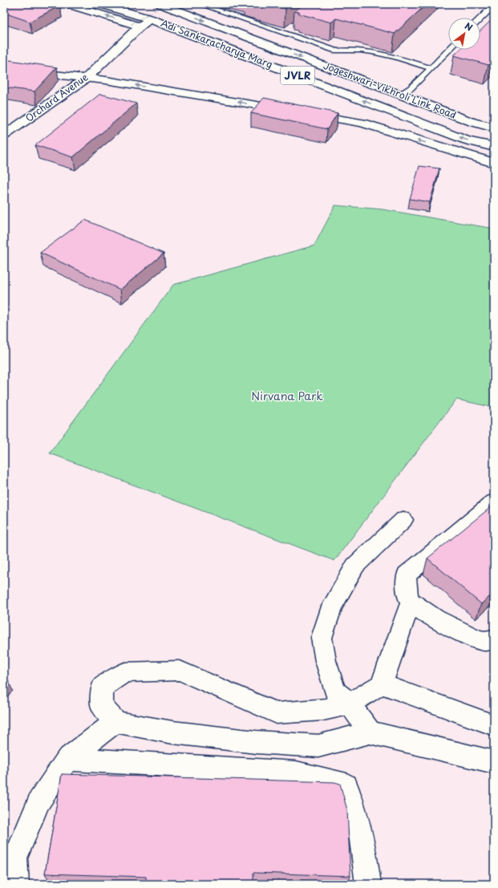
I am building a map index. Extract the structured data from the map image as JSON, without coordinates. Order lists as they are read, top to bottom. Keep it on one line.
{"streets":{"street":["Adi Sankaracharya Marg","JVLR","Jogeshwari-Vikhroli Link Road","Orchard Avenue"]},"crossings":[["Adi Sankaracharya Marg","Orchard Avenue"]],"parks":["Nirvana Park"],"north":"top right"}
